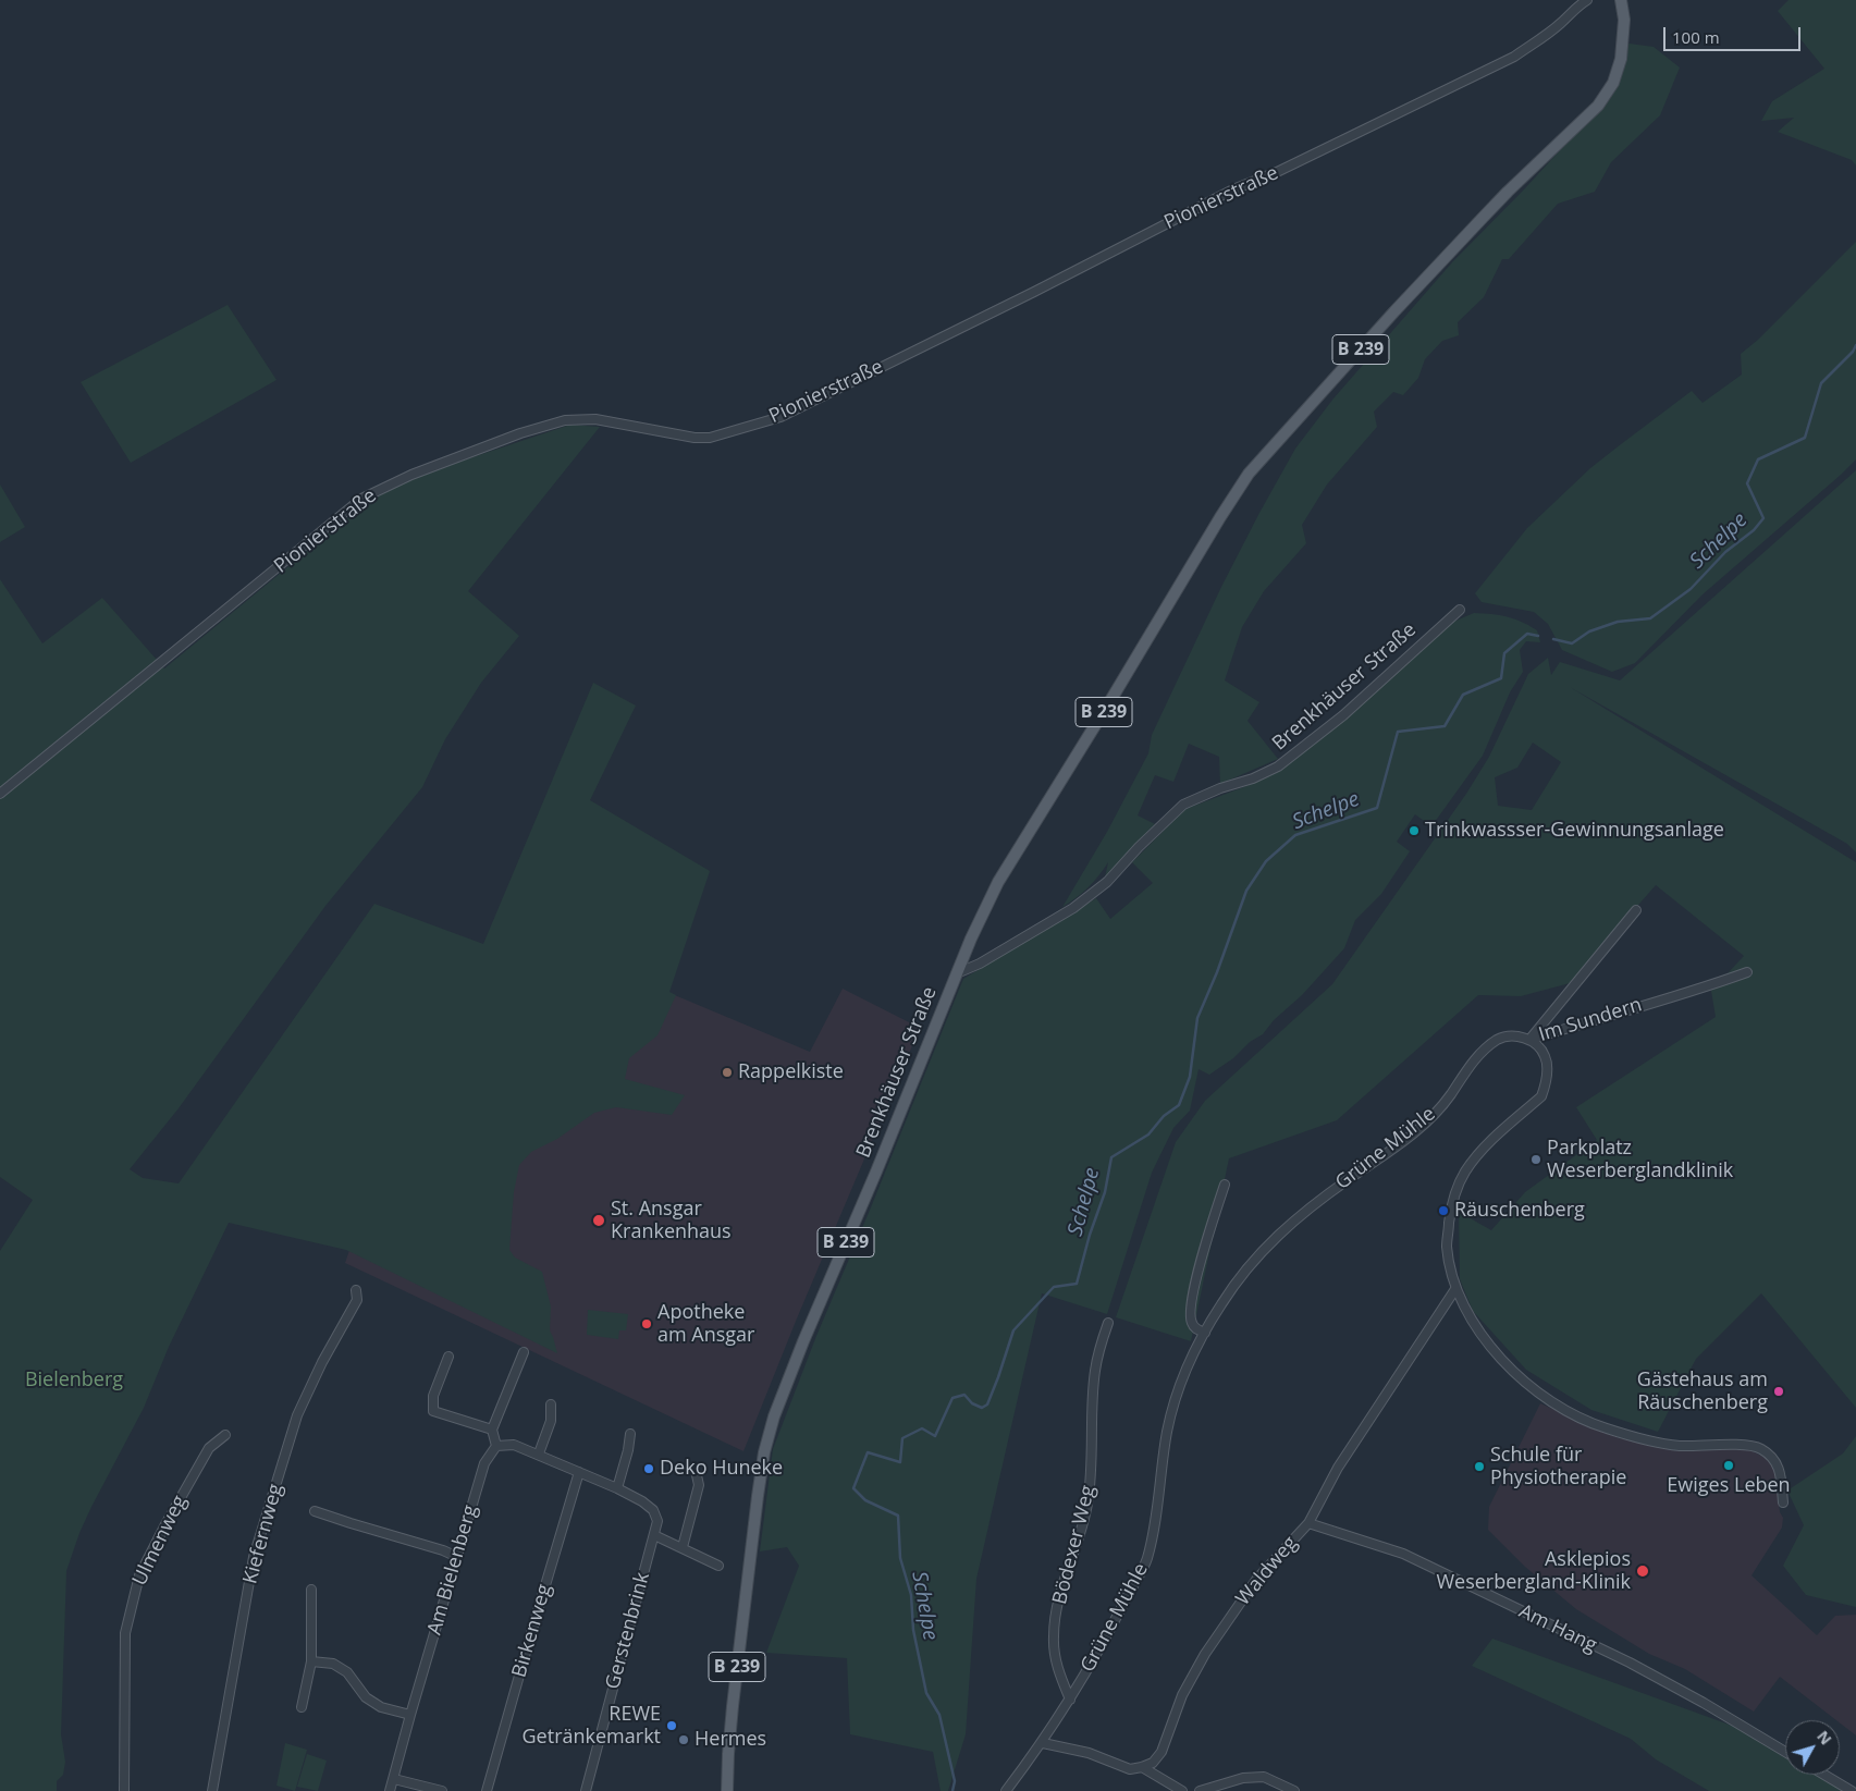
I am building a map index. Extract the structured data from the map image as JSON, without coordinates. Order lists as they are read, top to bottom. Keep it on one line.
{"streets":{"main road":["B 239","Brenkhäuser Straße"],"street":["Pionierstraße","Im Sundern","Grüne Mühle","Kiefernweg","Ulmenweg","Bödexer Weg","Am Bielenberg","Waldweg","Am Hang","Birkenweg","Gerstenbrink"]},"crossings":[["B 239","Brenkhäuser Straße"],["Im Sundern","Grüne Mühle"],["Grüne Mühle","Bödexer Weg"],["Am Bielenberg","Gerstenbrink"],["Waldweg","Am Hang"],["Birkenweg","Gerstenbrink"]],"water":["Schelpe"],"parks":["Bielenberg"],"places":["Trinkwassser-Gewinnungsanlage","Rappelkiste","Parkplatz Weserberglandklinik","Räuschenberg","St. Ansgar Krankenhaus","Apotheke am Ansgar","Gästehaus am Räuschenberg","Ewiges Leben","Schule für Physiotherapie","Deko Huneke","Asklepios Weserbergland-Klinik","REWE Getränkemarkt","Hermes"],"scale_bar":"100 m","north":"top right"}
